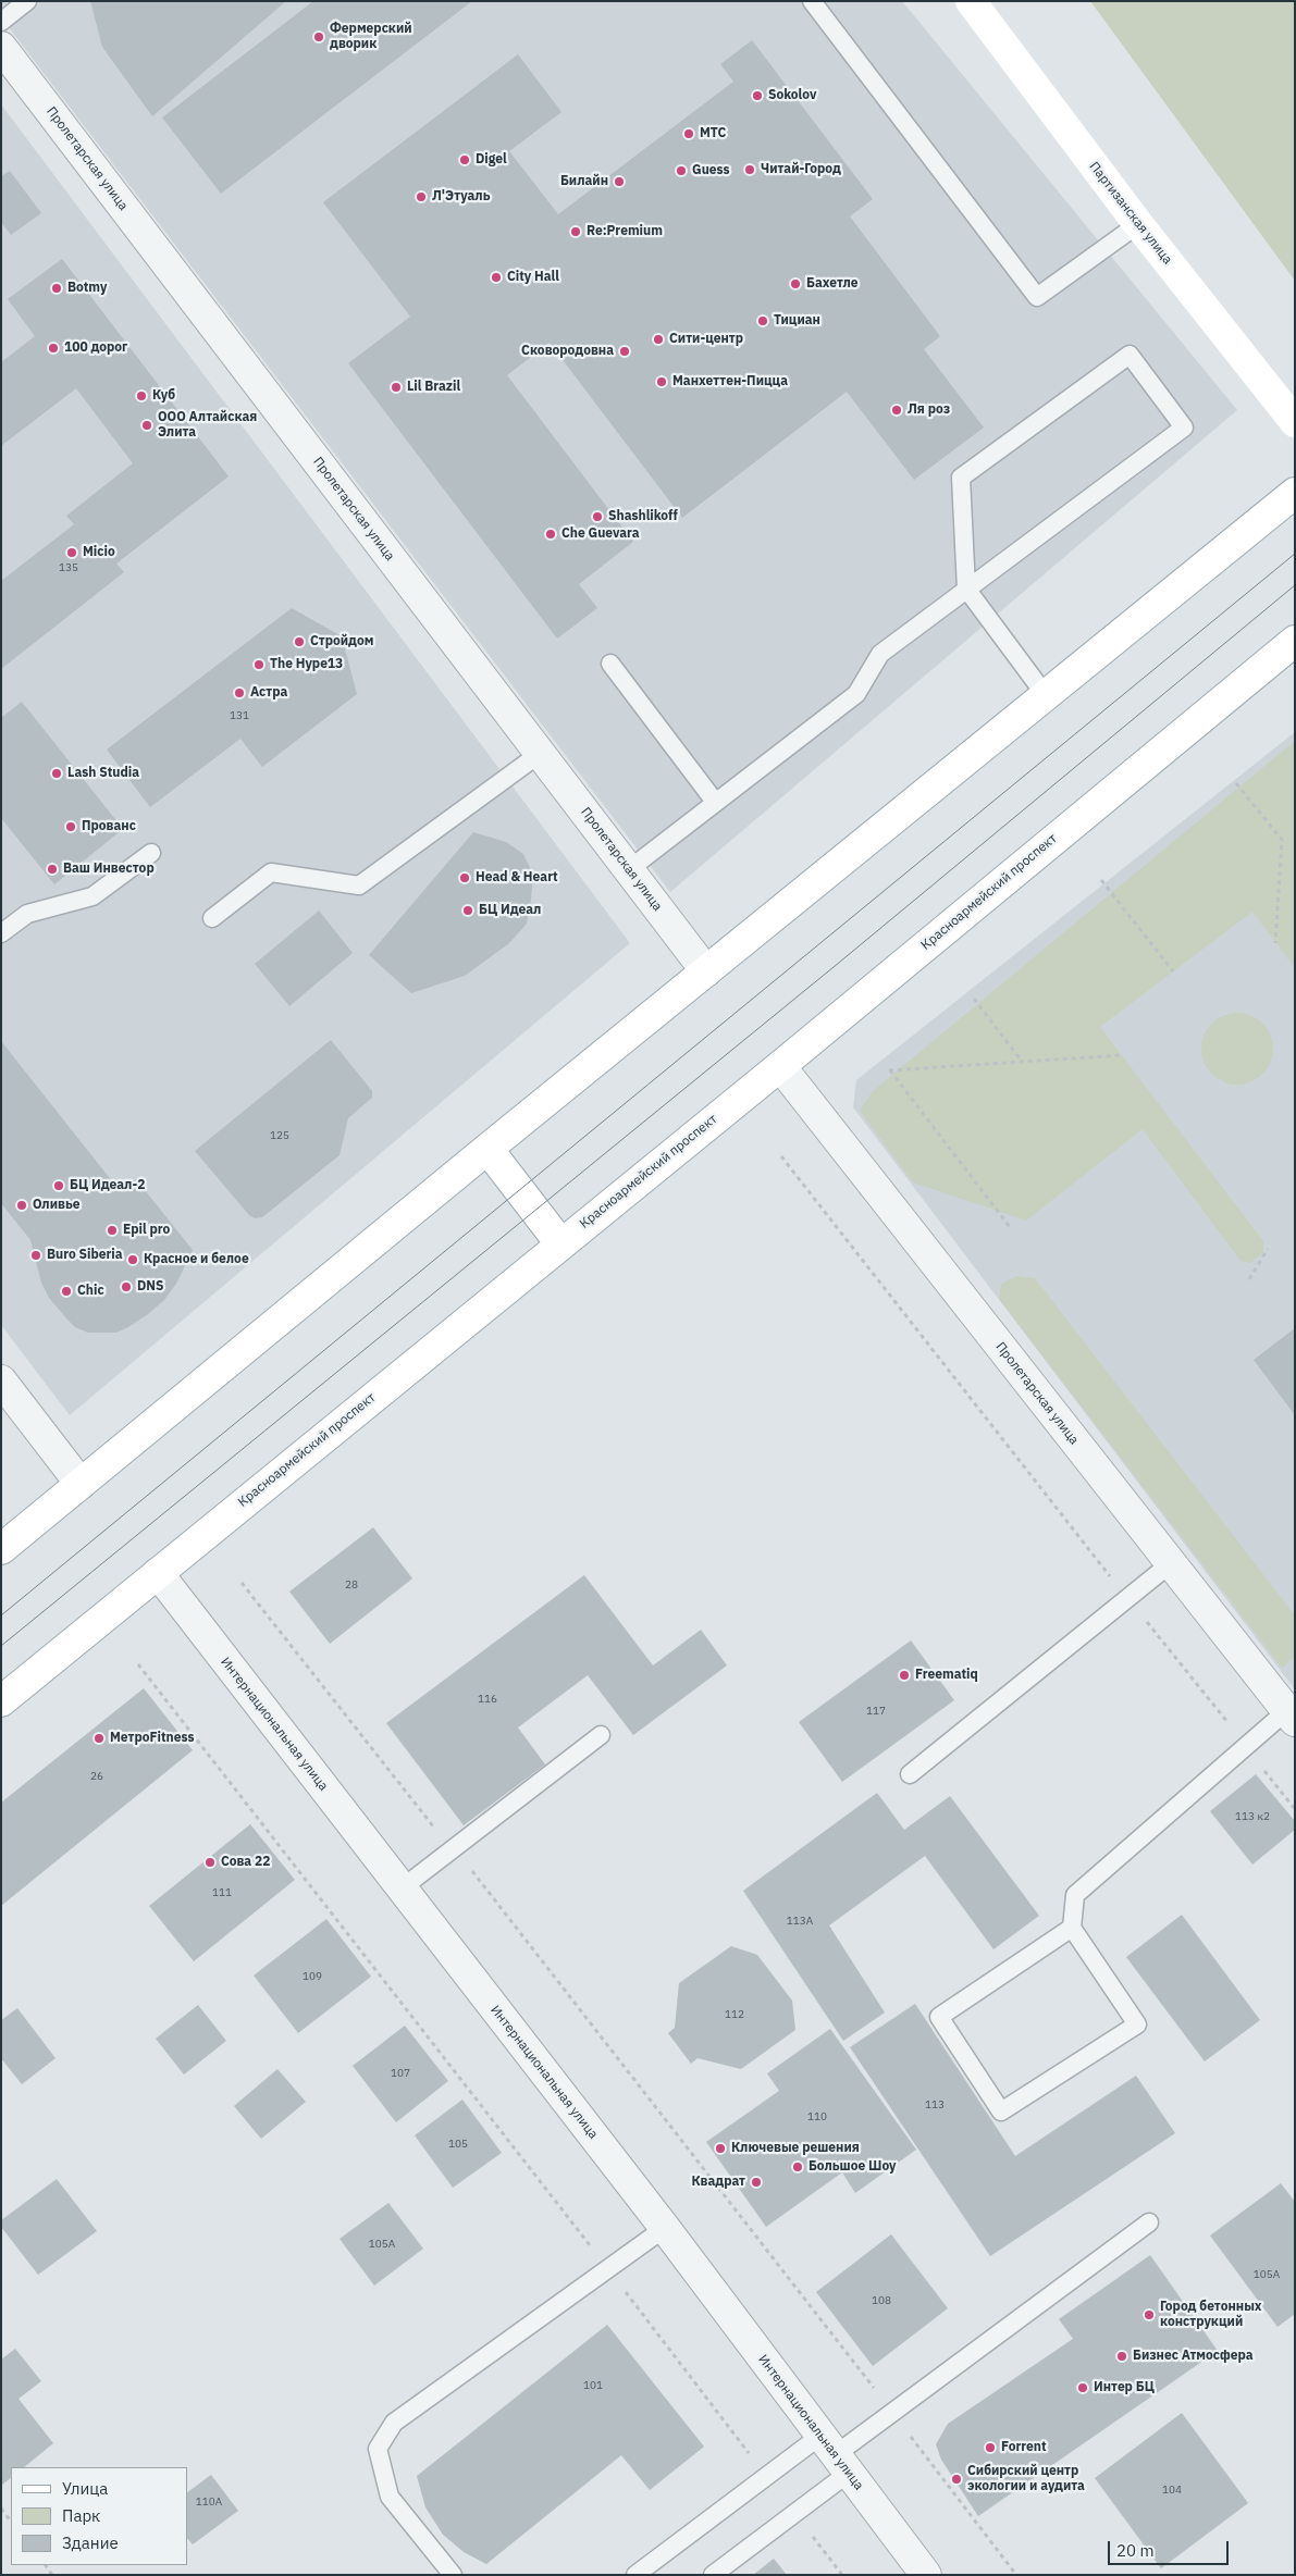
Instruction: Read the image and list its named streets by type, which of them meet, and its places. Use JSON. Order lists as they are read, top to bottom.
{
  "streets": {
    "main road": ["Партизанская улица", "Красноармейский проспект"],
    "street": ["Пролетарская улица", "Интернациональная улица"]
  },
  "crossings": [
    ["Пролетарская улица", "Красноармейский проспект"],
    ["Красноармейский проспект", "Интернациональная улица"]
  ],
  "places": [
    "Фермерский дворик",
    "Sokolov",
    "МТС",
    "Digel",
    "Читай-Город",
    "Guess",
    "Билайн",
    "Л'Этуаль",
    "Re:Premium",
    "City Hall",
    "Бахетле",
    "Botmy",
    "Тициан",
    "Сити-центр",
    "100 дорог",
    "Сковородовна",
    "Манхеттен-Пицца",
    "Lil Brazil",
    "Куб",
    "Ля роз",
    "ООО Алтайская Элита",
    "Shashlikoff",
    "Che Guevara",
    "Micio",
    "Стройдом",
    "The Hype13",
    "Астра",
    "Lash Studia",
    "Прованс",
    "Ваш Инвестор",
    "Head & Heart",
    "БЦ Идеал",
    "БЦ Идеал-2",
    "Оливье",
    "Epil pro",
    "Buro Siberia",
    "Красное и белое",
    "DNS",
    "Chic",
    "Freematiq",
    "МетроFitness",
    "Сова 22",
    "Ключевые решения",
    "Большое Шоу",
    "Квадрат",
    "Город бетонных конструкций",
    "Бизнес Атмосфера",
    "Интер БЦ",
    "Forrent",
    "Сибирский центр экологии и аудита"
  ],
  "house_numbers": [
    "135",
    "131",
    "125",
    "28",
    "116",
    "117",
    "26",
    "113 к2",
    "111",
    "113А",
    "109",
    "112",
    "107",
    "113",
    "110",
    "105",
    "105А",
    "105А",
    "108",
    "101",
    "104",
    "110А"
  ],
  "legend": ["Улица", "Парк", "Здание"],
  "scale_bar": "20 m"
}
